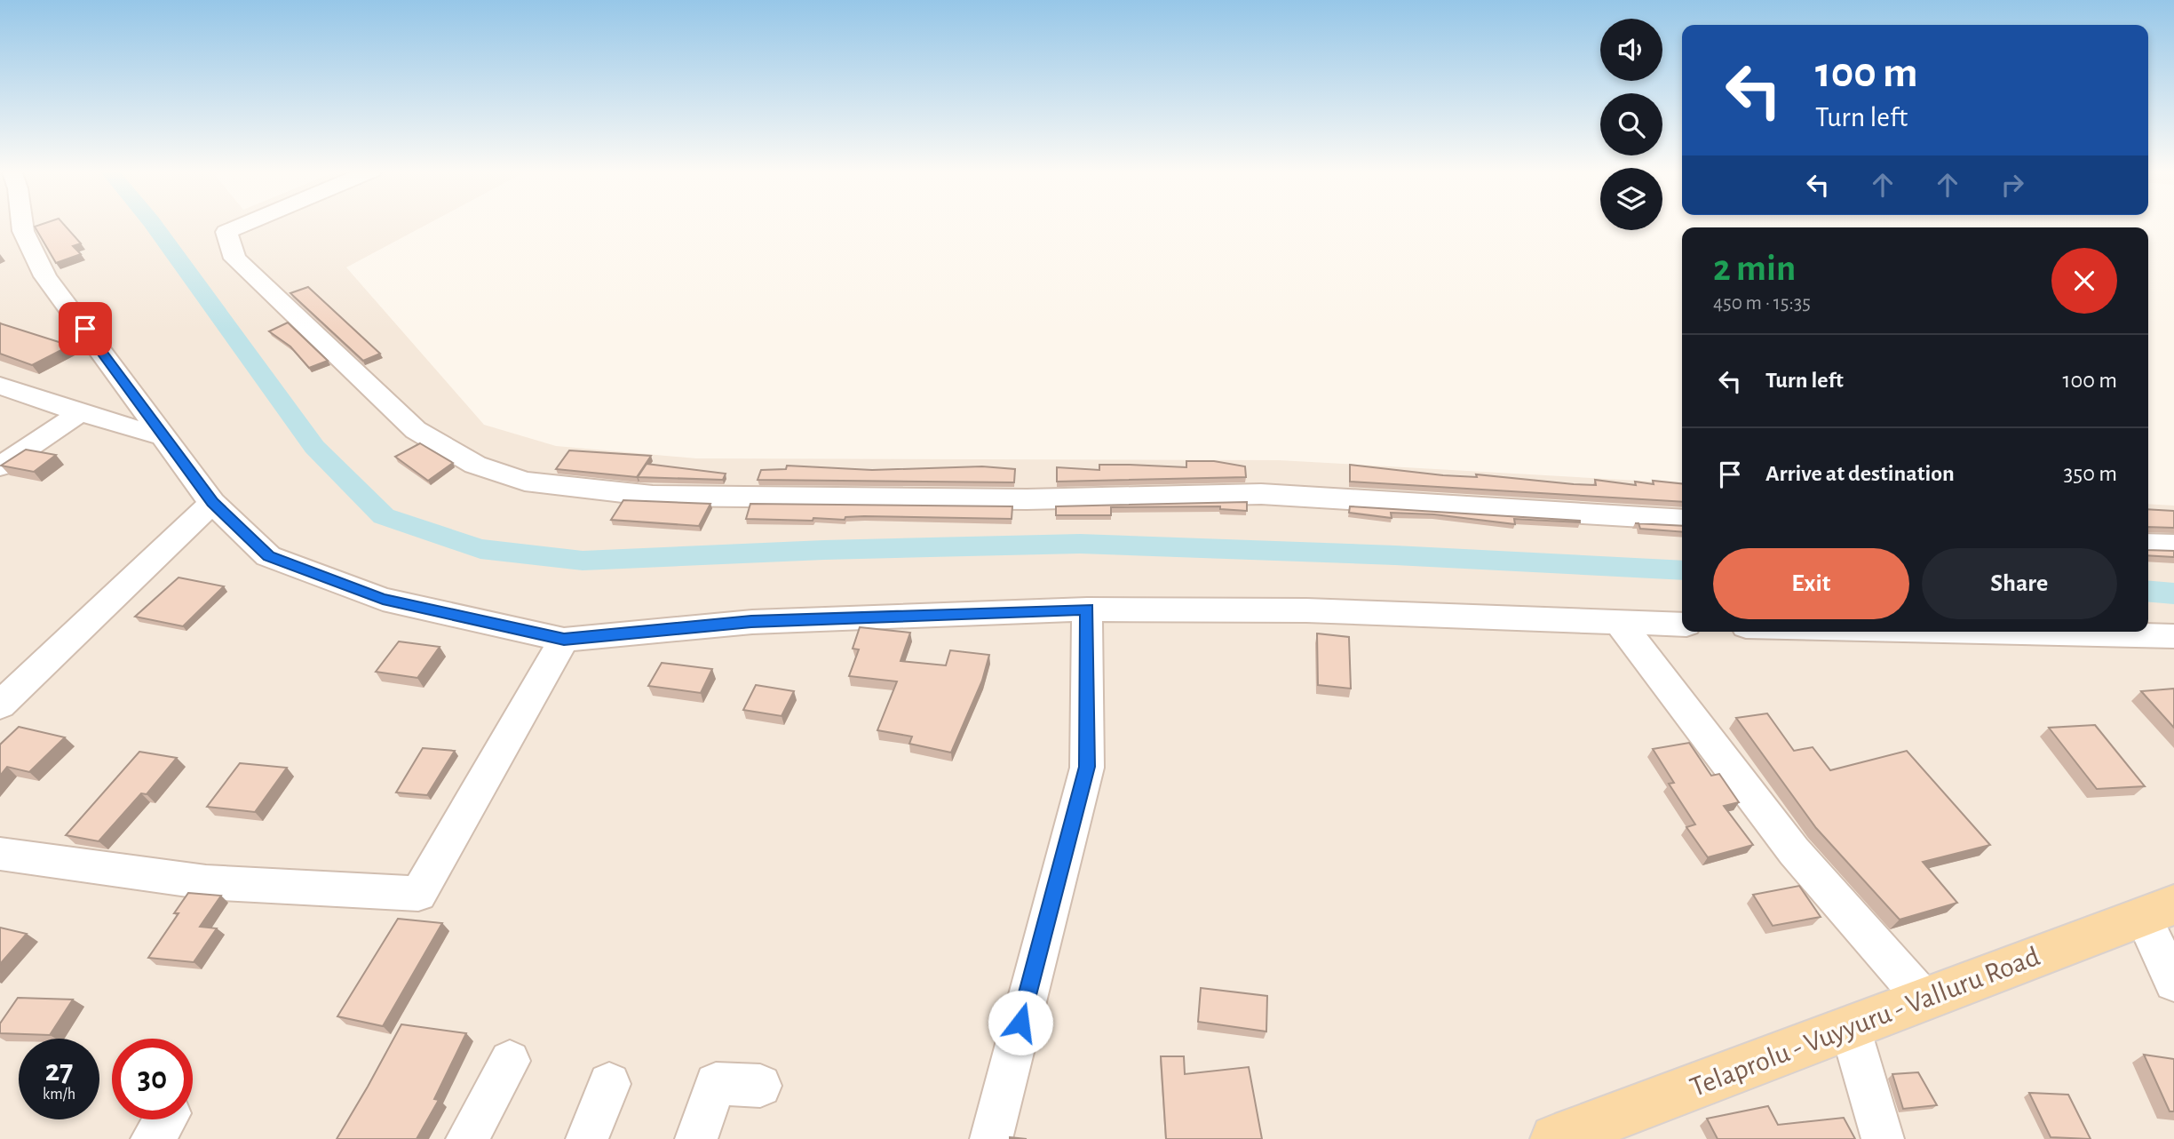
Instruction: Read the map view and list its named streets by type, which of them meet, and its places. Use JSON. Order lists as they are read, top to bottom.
{
  "streets": {
    "main road": ["Telaprolu - Vuyyuru - Valluru Road"]
  },
  "page": {
    "turn": ["100 m", "Turn left"],
    "heading": ["2 min", "450 m · 15:35"],
    "list": [
      {
        "name": "Turn left",
        "value": "100 m"
      },
      {
        "name": "Arrive at destination",
        "value": "350 m"
      }
    ],
    "buttons": ["Exit", "Share"],
    "speed": "27 km/h",
    "limit": "30"
  }
}
